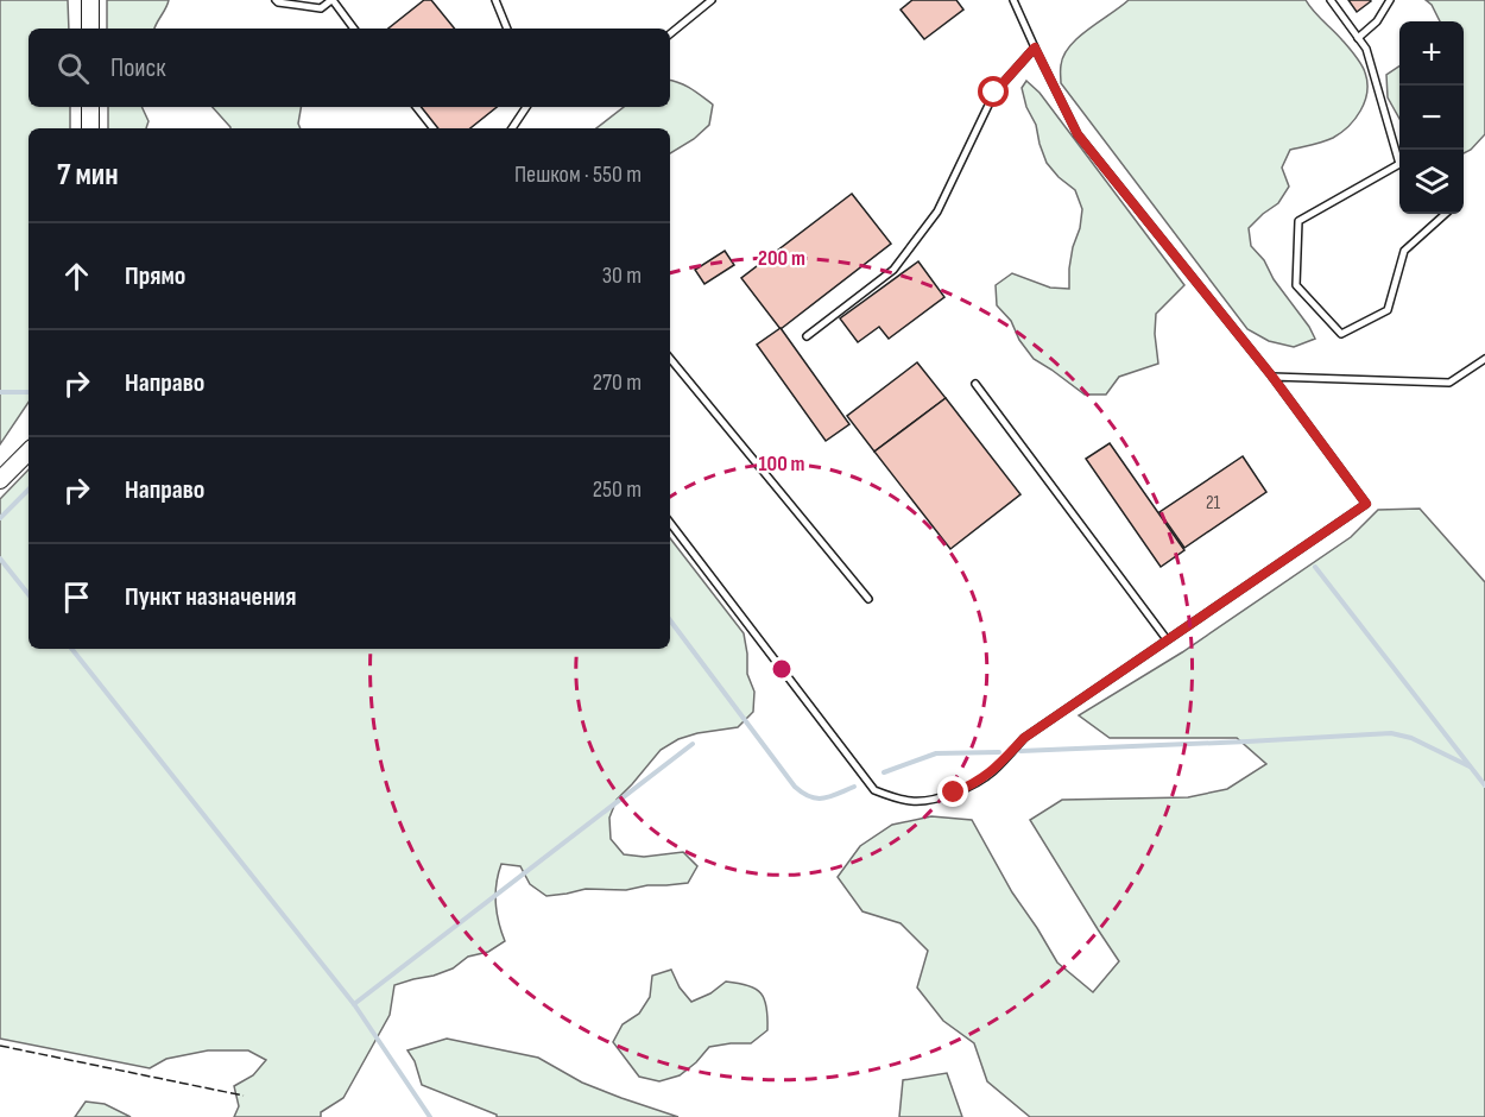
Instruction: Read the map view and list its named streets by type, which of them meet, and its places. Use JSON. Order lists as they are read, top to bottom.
{
  "house_numbers": ["21"],
  "page": {
    "map_buttons": ["+", "−"],
    "search": "Поиск",
    "heading": ["7 мин", "Пешком · 550 m"],
    "list": [
      ["Прямо", "30 m"],
      ["Направо", "270 m"],
      ["Направо", "250 m"],
      "Пункт назначения"
    ]
  },
  "rings": ["200 m", "100 m"]
}
